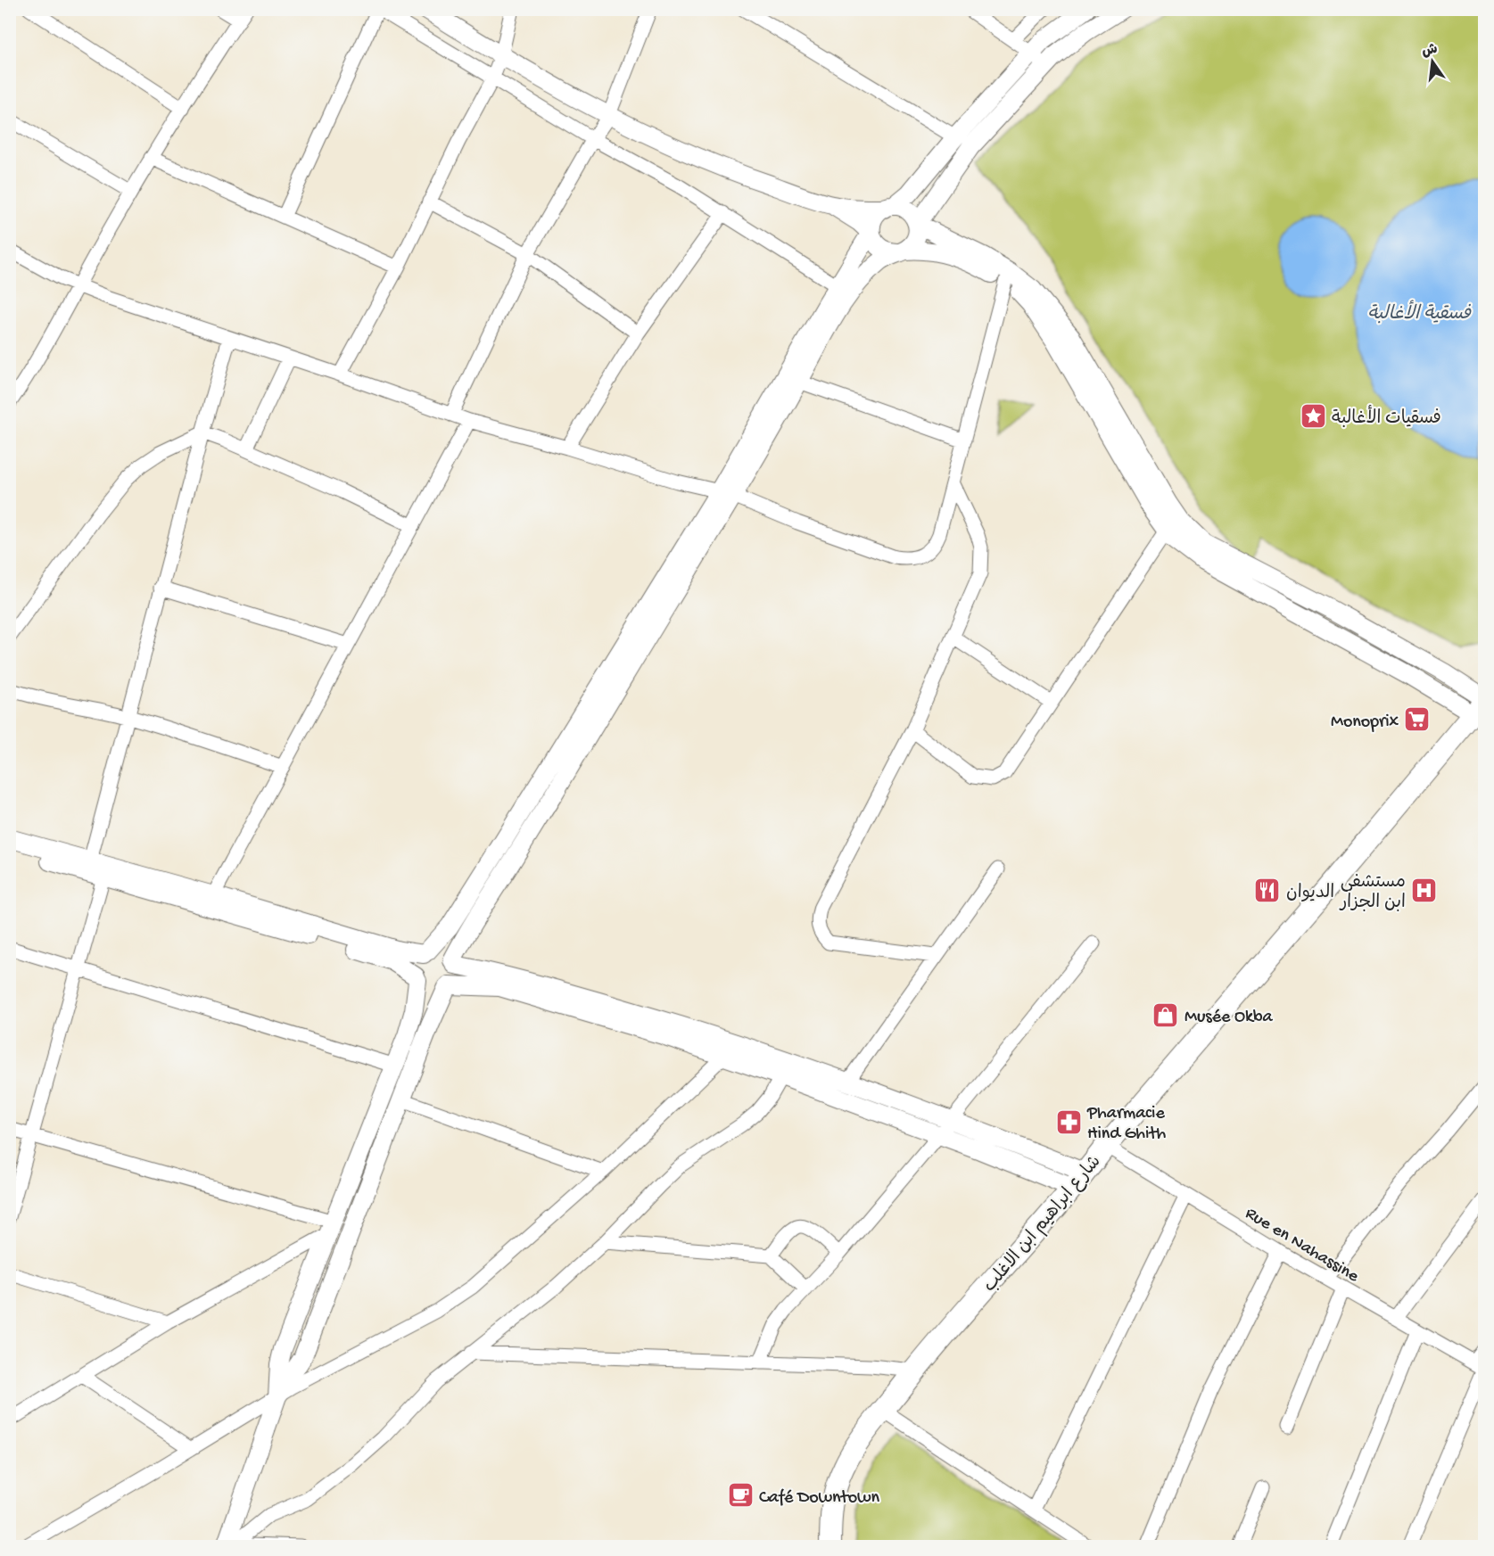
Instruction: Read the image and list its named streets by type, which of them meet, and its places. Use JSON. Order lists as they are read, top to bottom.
{
  "streets": {
    "main road": ["شارع ابراهيم ابن الاغلب"],
    "street": ["Rue en Nahassine"]
  },
  "crossings": [
    ["شارع ابراهيم ابن الاغلب", "Rue en Nahassine"]
  ],
  "water": ["فسقية الأغالبة"],
  "places": {
    "place": ["فسقيات الأغالبة"],
    "supermarket": ["Monoprix"],
    "hospital": ["مستشفى ابن الجزار"],
    "restaurant": ["الديوان"],
    "shop": ["Musée Okba"],
    "pharmacy": ["Pharmacie Hind Ghith"],
    "cafe": ["Café Downtown"]
  },
  "north": "top"
}
